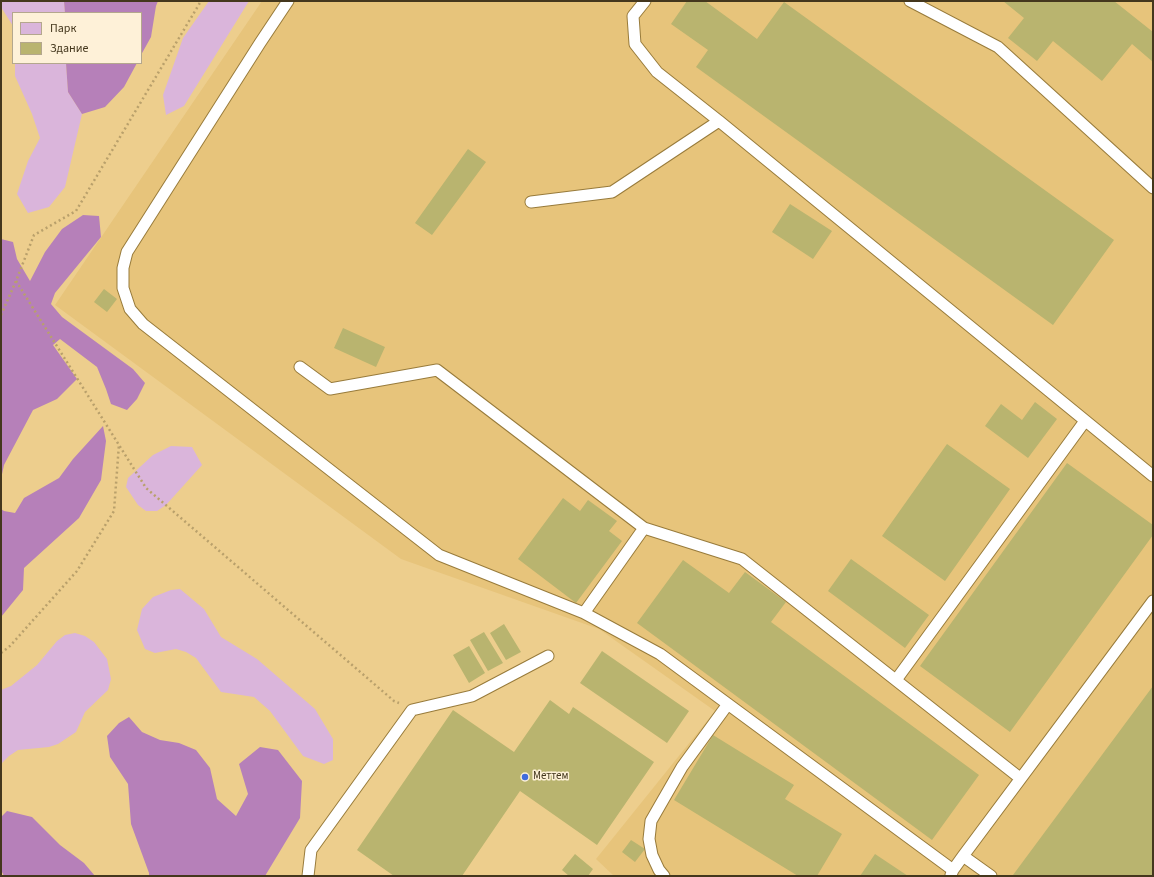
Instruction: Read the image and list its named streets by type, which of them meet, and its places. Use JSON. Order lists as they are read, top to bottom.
{
  "places": ["Меттем"],
  "legend": ["Парк", "Здание"]
}
